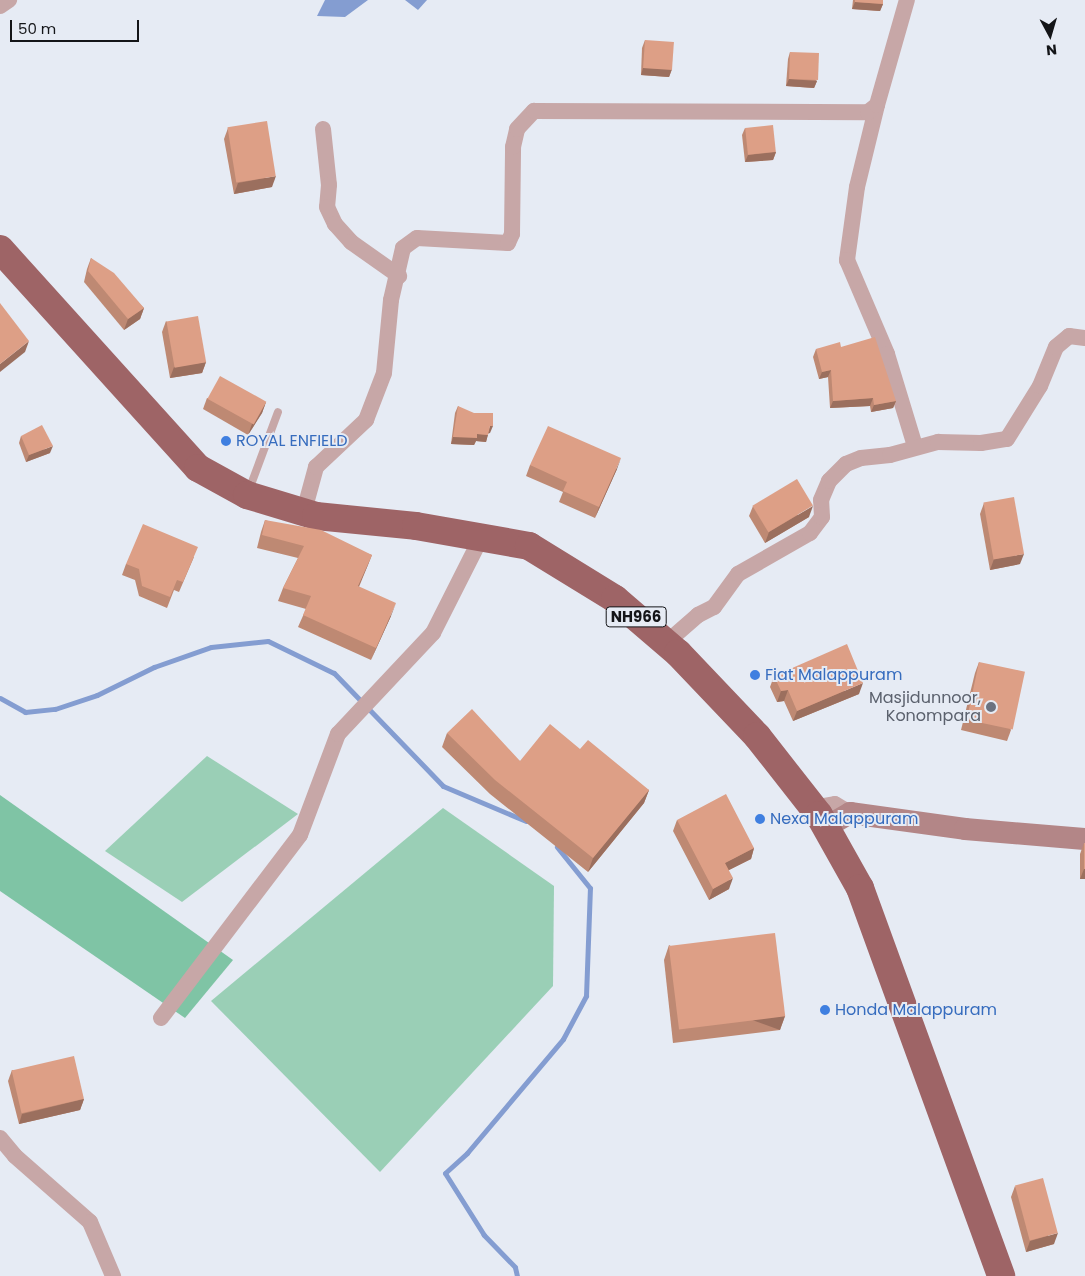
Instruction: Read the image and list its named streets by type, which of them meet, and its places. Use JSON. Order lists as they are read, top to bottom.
{
  "streets": {
    "highway": ["NH966"]
  },
  "places": [
    "ROYAL ENFIELD",
    "Fiat Malappuram",
    "Masjidunnoor, Konompara",
    "Nexa Malappuram",
    "Honda Malappuram"
  ],
  "scale_bar": "50 m",
  "north": "bottom"
}
